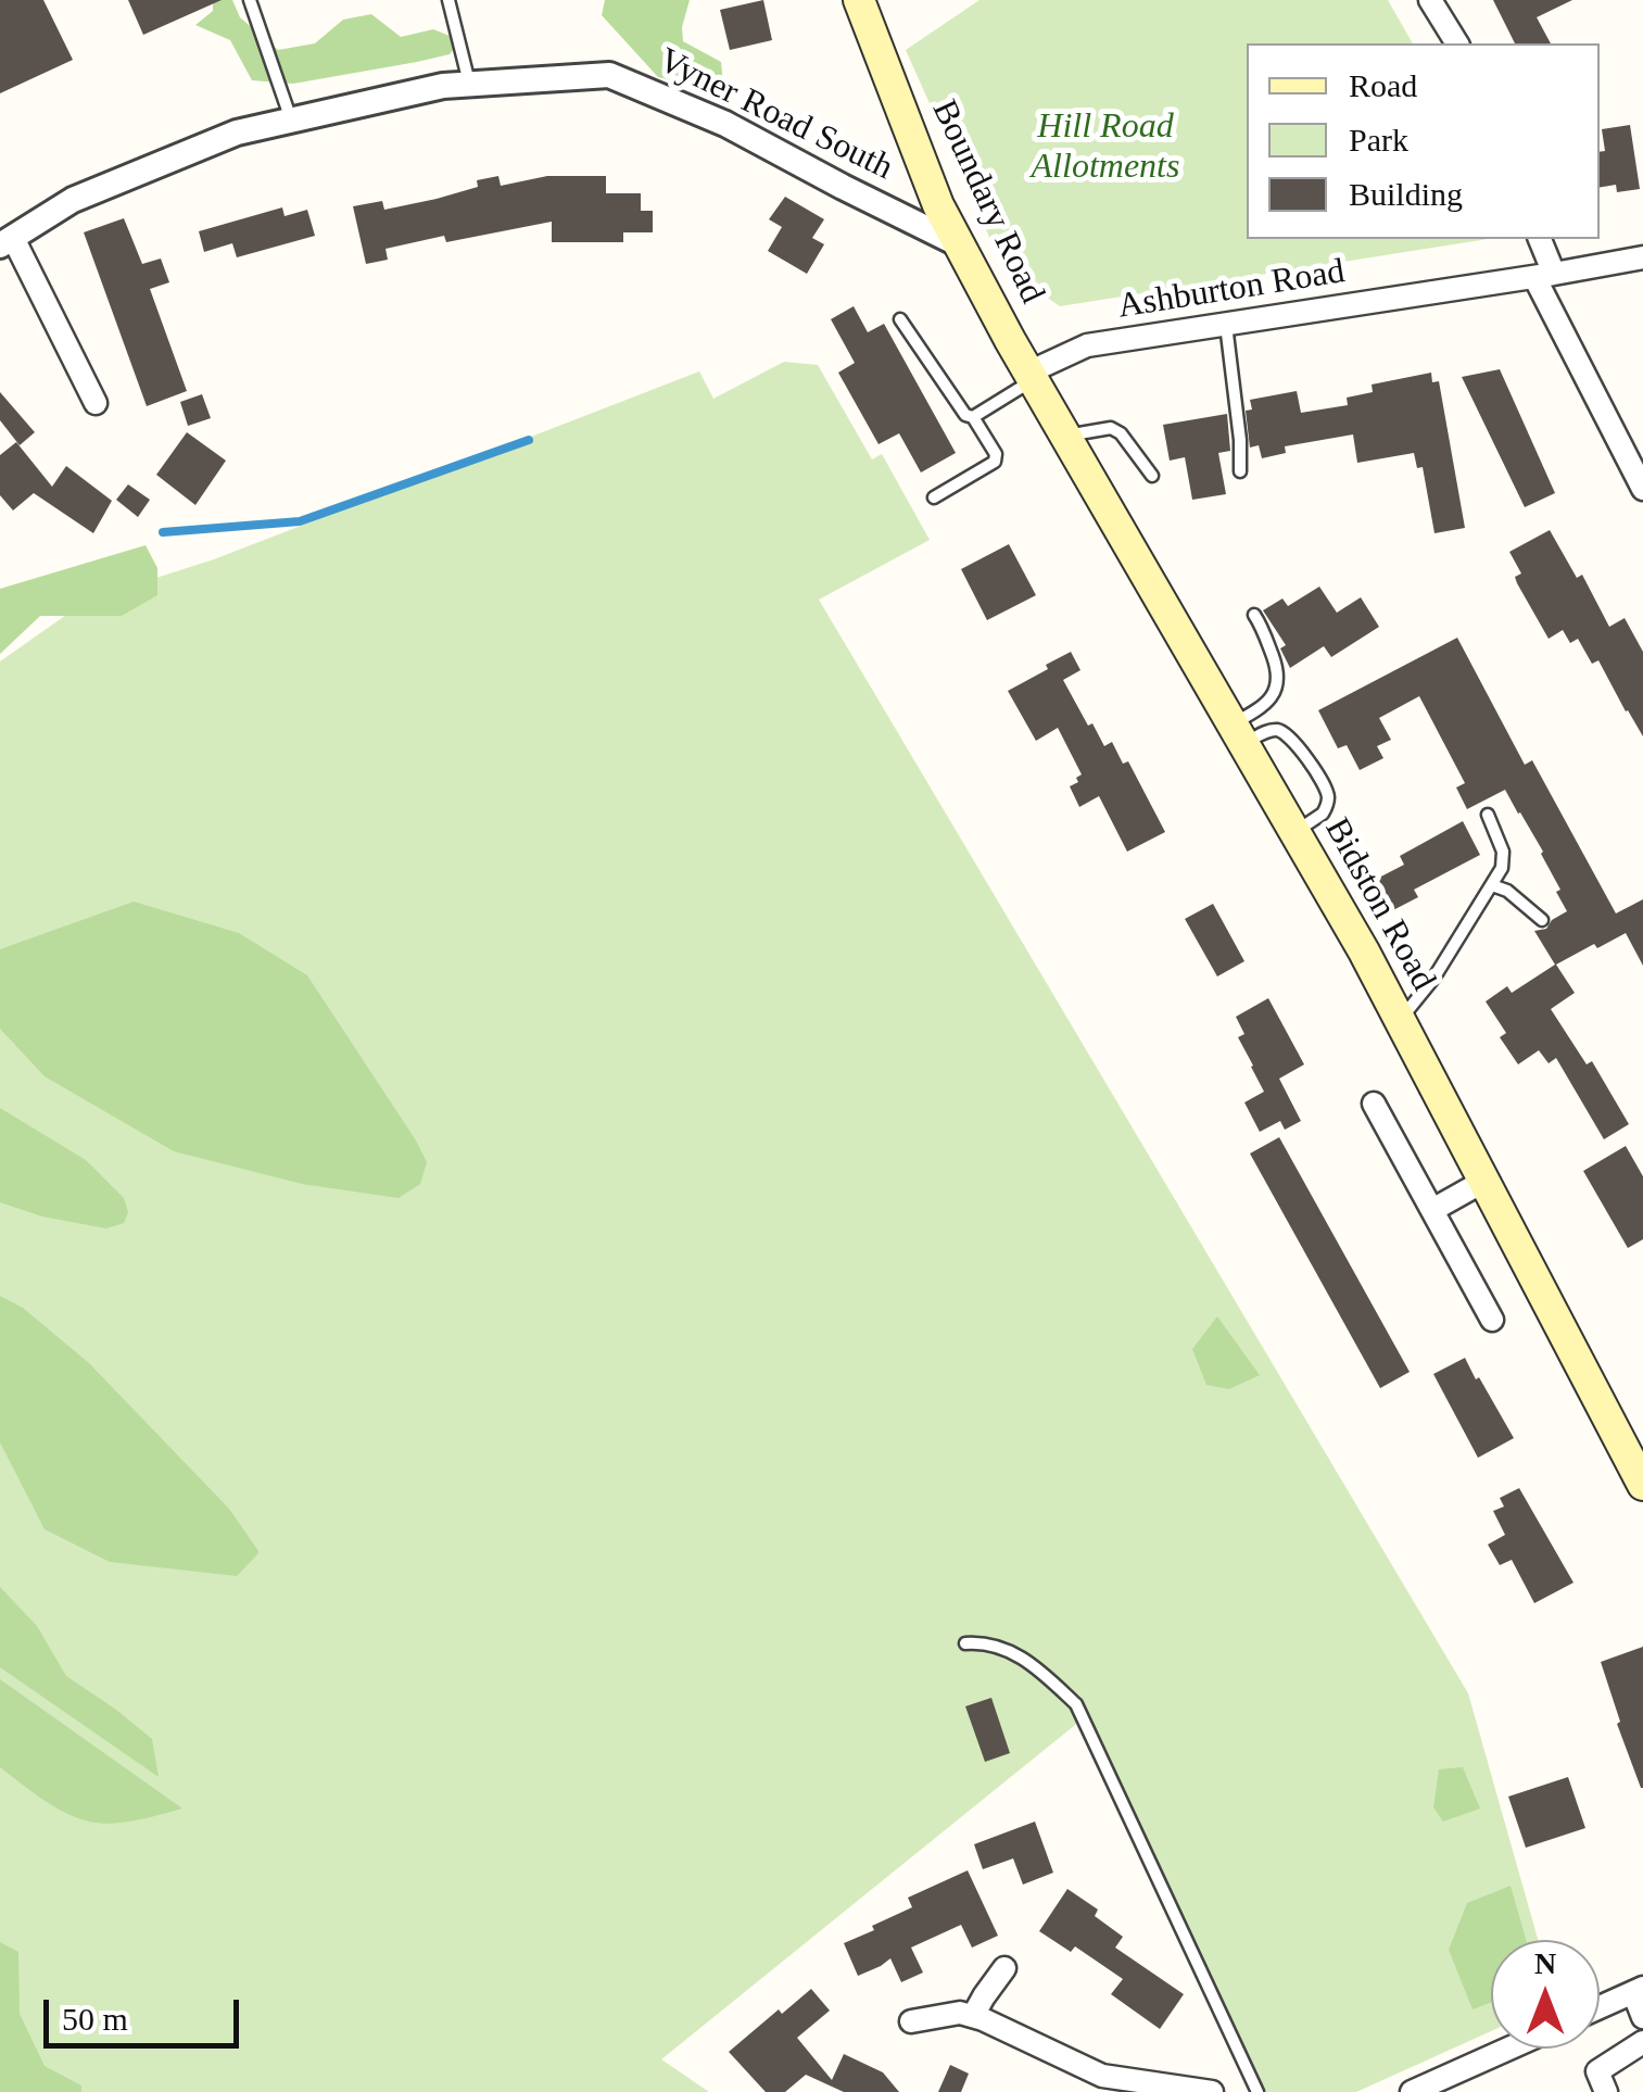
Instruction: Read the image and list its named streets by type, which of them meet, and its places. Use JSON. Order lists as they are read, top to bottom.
{
  "streets": {
    "main road": ["Boundary Road", "Bidston Road"],
    "street": ["Vyner Road South", "Ashburton Road"]
  },
  "crossings": [
    ["Vyner Road South", "Boundary Road"],
    ["Boundary Road", "Ashburton Road"],
    ["Boundary Road", "Bidston Road"],
    ["Ashburton Road", "Bidston Road"]
  ],
  "parks": ["Hill Road Allotments"],
  "legend": ["Road", "Park", "Building"],
  "scale_bar": "50 m",
  "north": "top"
}
